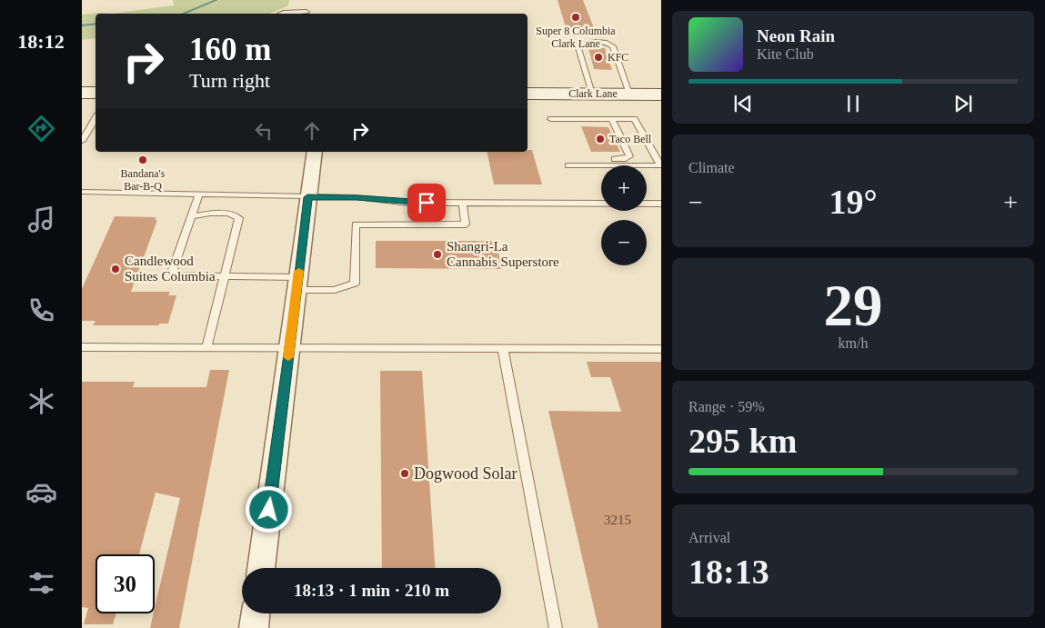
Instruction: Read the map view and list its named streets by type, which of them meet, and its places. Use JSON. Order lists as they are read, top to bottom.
{
  "streets": {
    "main road": ["Clark Lane"]
  },
  "places": [
    "Super 8 Columbia Clark Lane",
    "KFC",
    "Taco Bell",
    "Bandana's Bar-B-Q",
    "Shangri-La Cannabis Superstore",
    "Candlewood Suites Columbia",
    "Dogwood Solar"
  ],
  "house_numbers": ["3215"],
  "page": {
    "tabs": "18:12",
    "turn": ["160 m", "Turn right"],
    "song": ["Neon Rain", "Kite Club"],
    "tile": [
      "Climate",
      ["29", "km/h"],
      ["Range · 59%", "295 km"],
      ["Arrival", "18:13"]
    ],
    "map_buttons": ["+", "−"],
    "heat": ["−", "19°", "+"],
    "limit": "30",
    "trip": "18:13 · 1 min · 210 m"
  }
}
